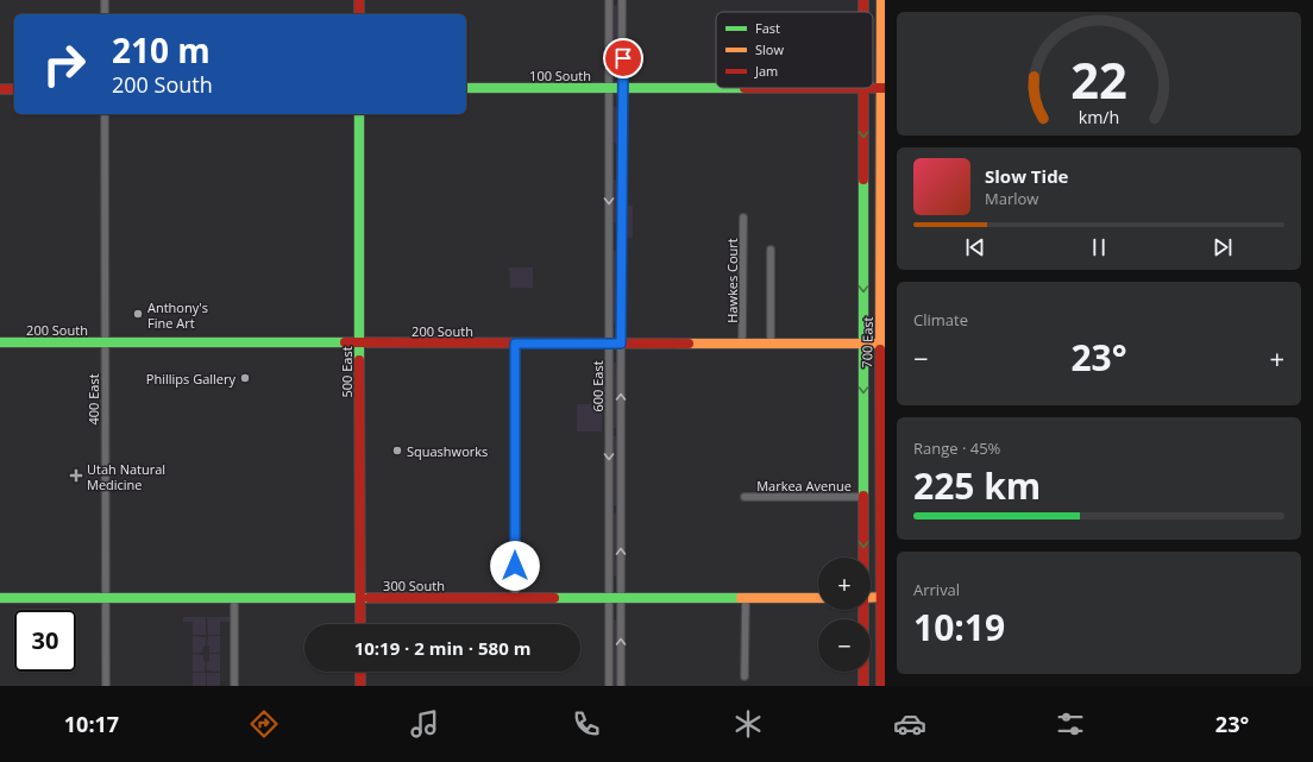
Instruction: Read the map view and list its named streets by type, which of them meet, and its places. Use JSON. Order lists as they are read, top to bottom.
{
  "streets": {
    "street": [
      "100 South",
      "Hawkes Court",
      "200 South",
      "700 East",
      "500 East",
      "600 East",
      "400 East",
      "Markea Avenue",
      "300 South"
    ]
  },
  "crossings": [
    ["100 South", "700 East"],
    ["100 South", "600 East"],
    ["Hawkes Court", "200 South"],
    ["200 South", "700 East"],
    ["200 South", "500 East"],
    ["200 South", "600 East"],
    ["200 South", "400 East"],
    ["700 East", "Markea Avenue"],
    ["500 East", "300 South"],
    ["600 East", "300 South"],
    ["400 East", "300 South"]
  ],
  "places": {
    "other": ["Anthony's Fine Art", "Phillips Gallery", "Squashworks"],
    "health": ["Utah Natural Medicine"]
  },
  "legend": ["Fast", "Slow", "Jam"],
  "page": {
    "turn": ["210 m", "200 South"],
    "song": ["Slow Tide", "Marlow"],
    "tile": [
      "Climate",
      ["Range · 45%", "225 km"],
      ["Arrival", "10:19"]
    ],
    "heat": ["−", "23°", "+"],
    "map_buttons": ["+", "−"],
    "limit": "30",
    "trip": "10:19 · 2 min · 580 m",
    "tabs": ["10:17", "23°"],
    "gauge": ["22", "km/h"]
  }
}
